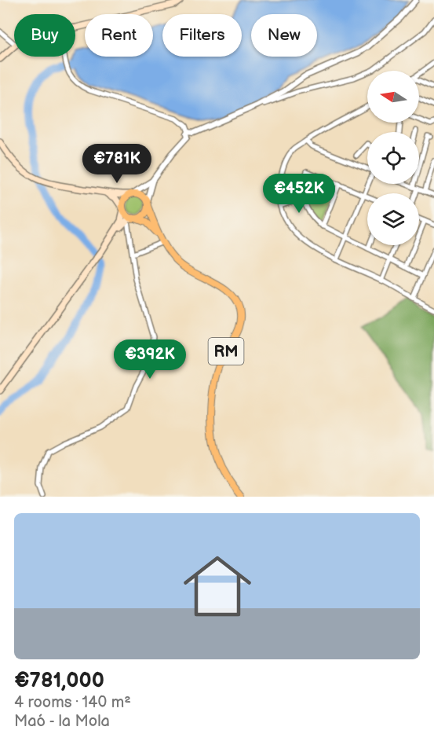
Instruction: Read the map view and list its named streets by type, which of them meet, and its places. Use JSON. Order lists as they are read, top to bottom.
{
  "streets": {
    "main road": ["RM"]
  },
  "north": "left",
  "page": {
    "chip": [
      "Buy",
      "Rent",
      "Filters",
      "New"
    ],
    "price": ["€781K", "€452K", "€392K"],
    "list": [
      {
        "name": "€781,000",
        "note": "4 rooms · 140 m² · Maó - la Mola"
      }
    ]
  }
}
